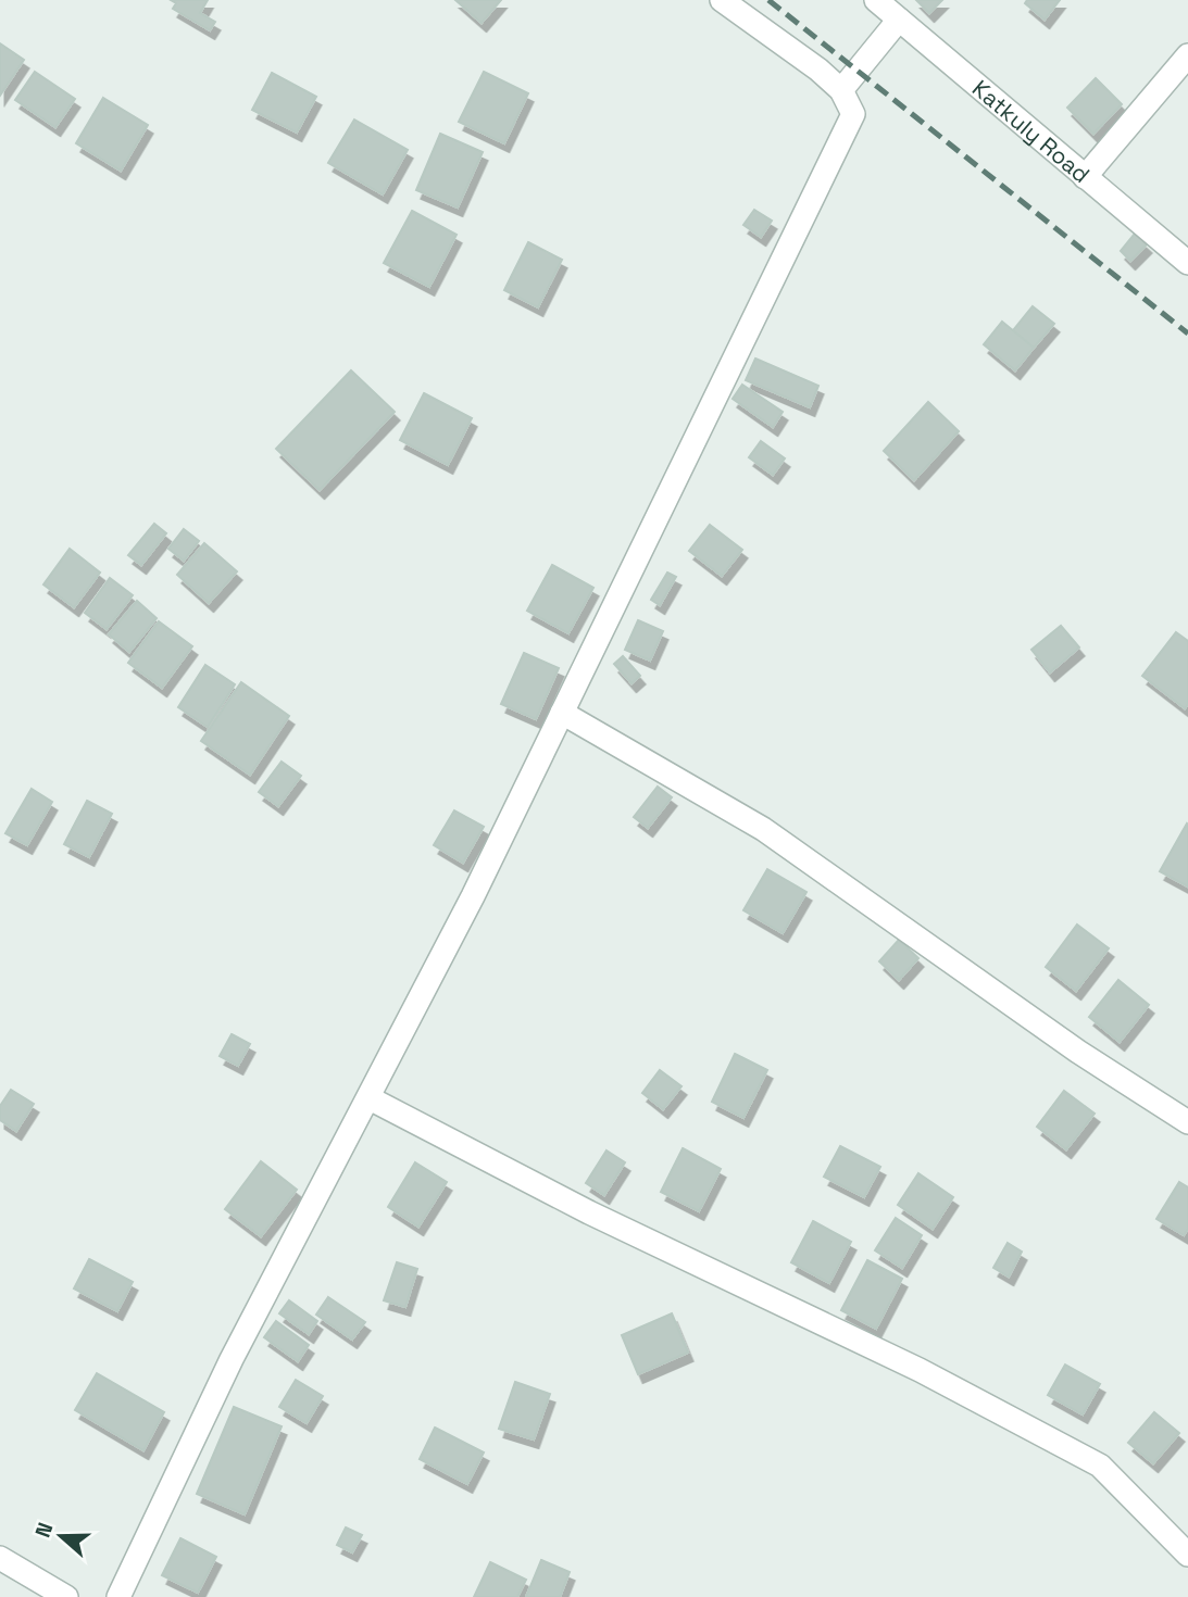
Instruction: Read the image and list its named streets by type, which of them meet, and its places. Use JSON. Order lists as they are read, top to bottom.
{
  "streets": {
    "street": ["Katkuly Road"]
  },
  "north": "left"
}
